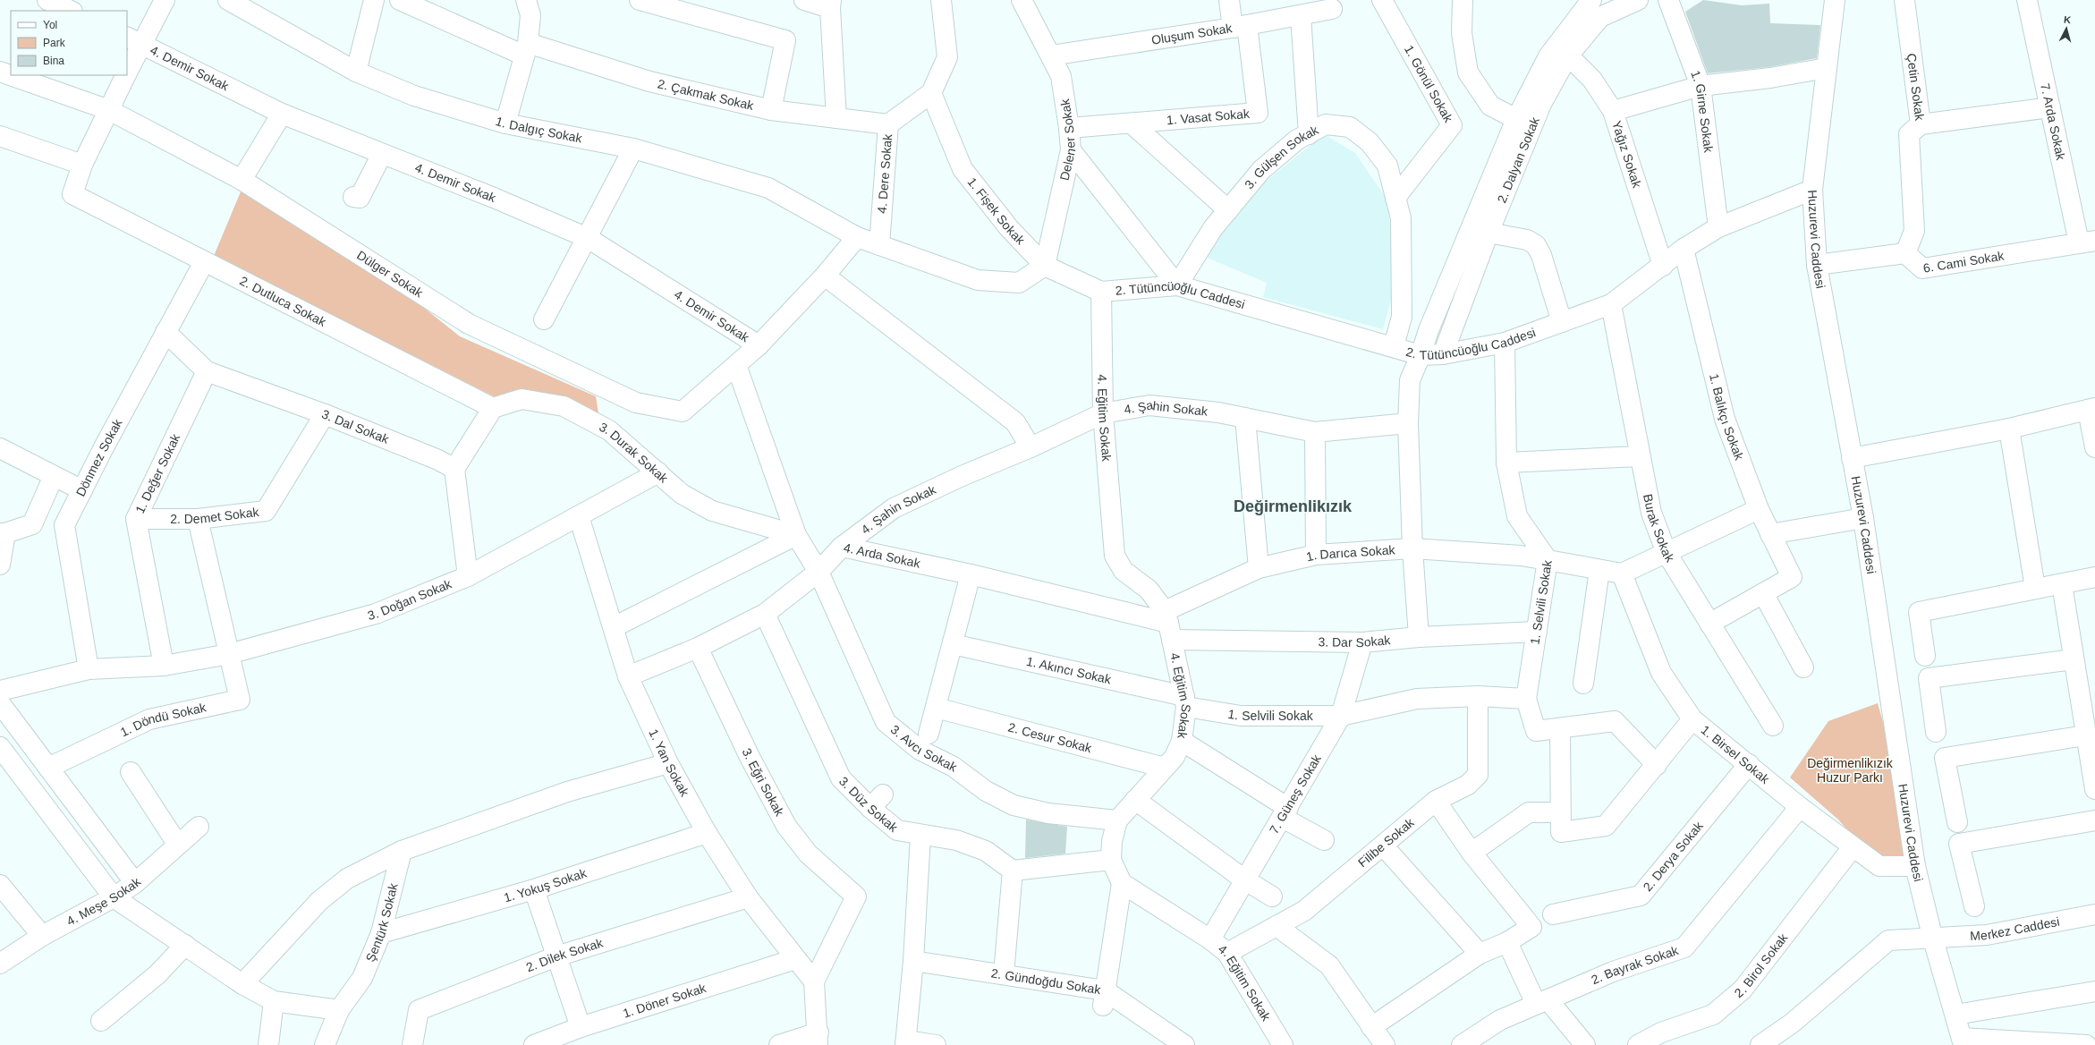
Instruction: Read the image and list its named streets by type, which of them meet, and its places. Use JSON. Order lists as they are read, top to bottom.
{
  "streets": {
    "street": [
      "Oluşum Sokak",
      "4. Demir Sokak",
      "1. Gönül Sokak",
      "Çetin Sokak",
      "2. Çakmak Sokak",
      "1. Girne Sokak",
      "1. Vasat Sokak",
      "7. Arda Sokak",
      "1. Dalgıç Sokak",
      "Delener Sokak",
      "Yağız Sokak",
      "3. Gülşen Sokak",
      "2. Dalyan Sokak",
      "4. Dere Sokak",
      "1. Fişek Sokak",
      "Huzurevi Caddesi",
      "6. Cami Sokak",
      "Dülger Sokak",
      "2. Tütüncüoğlu Caddesi",
      "2. Dutluca Sokak",
      "4. Şahin Sokak",
      "1. Balıkçı Sokak",
      "4. Eğitim Sokak",
      "3. Dal Sokak",
      "3. Durak Sokak",
      "Dönmez Sokak",
      "1. Değer Sokak",
      "2. Demet Sokak",
      "Burak Sokak",
      "1. Darıca Sokak",
      "4. Arda Sokak",
      "3. Doğan Sokak",
      "1. Selvili Sokak",
      "3. Dar Sokak",
      "1. Akıncı Sokak",
      "1. Döndü Sokak",
      "2. Cesur Sokak",
      "3. Avcı Sokak",
      "1. Birsel Sokak",
      "1. Yan Sokak",
      "3. Eğri Sokak",
      "7. Güneş Sokak",
      "3. Düz Sokak",
      "Filibe Sokak",
      "2. Derya Sokak",
      "1. Yokuş Sokak",
      "4. Meşe Sokak",
      "Şentürk Sokak",
      "Merkez Caddesi",
      "2. Dilek Sokak",
      "2. Birol Sokak",
      "2. Bayrak Sokak",
      "2. Gündoğdu Sokak",
      "1. Döner Sokak"
    ]
  },
  "crossings": [
    ["Oluşum Sokak", "1. Vasat Sokak"],
    ["Oluşum Sokak", "Delener Sokak"],
    ["1. Gönül Sokak", "3. Gülşen Sokak"],
    ["Çetin Sokak", "6. Cami Sokak"],
    ["2. Çakmak Sokak", "4. Dere Sokak"],
    ["1. Girne Sokak", "2. Tütüncüoğlu Caddesi"],
    ["1. Vasat Sokak", "Delener Sokak"],
    ["7. Arda Sokak", "6. Cami Sokak"],
    ["1. Dalgıç Sokak", "Delener Sokak"],
    ["1. Dalgıç Sokak", "4. Dere Sokak"],
    ["1. Dalgıç Sokak", "1. Fişek Sokak"],
    ["Delener Sokak", "1. Fişek Sokak"],
    ["Yağız Sokak", "2. Dalyan Sokak"],
    ["Yağız Sokak", "2. Tütüncüoğlu Caddesi"],
    ["3. Gülşen Sokak", "2. Tütüncüoğlu Caddesi"],
    ["2. Dalyan Sokak", "2. Tütüncüoğlu Caddesi"],
    ["4. Dere Sokak", "1. Fişek Sokak"],
    ["1. Fişek Sokak", "2. Tütüncüoğlu Caddesi"],
    ["1. Fişek Sokak", "4. Eğitim Sokak"],
    ["Huzurevi Caddesi", "6. Cami Sokak"],
    ["Huzurevi Caddesi", "2. Tütüncüoğlu Caddesi"],
    ["Huzurevi Caddesi", "1. Birsel Sokak"],
    ["Huzurevi Caddesi", "Merkez Caddesi"],
    ["2. Tütüncüoğlu Caddesi", "1. Balıkçı Sokak"],
    ["2. Tütüncüoğlu Caddesi", "4. Eğitim Sokak"],
    ["2. Tütüncüoğlu Caddesi", "Burak Sokak"],
    ["2. Dutluca Sokak", "3. Durak Sokak"],
    ["2. Dutluca Sokak", "Dönmez Sokak"],
    ["4. Şahin Sokak", "4. Eğitim Sokak"],
    ["4. Şahin Sokak", "4. Arda Sokak"],
    ["4. Eğitim Sokak", "1. Darıca Sokak"],
    ["4. Eğitim Sokak", "4. Arda Sokak"],
    ["4. Eğitim Sokak", "1. Selvili Sokak"],
    ["4. Eğitim Sokak", "3. Dar Sokak"],
    ["4. Eğitim Sokak", "1. Akıncı Sokak"],
    ["4. Eğitim Sokak", "2. Cesur Sokak"],
    ["4. Eğitim Sokak", "3. Avcı Sokak"],
    ["4. Eğitim Sokak", "7. Güneş Sokak"],
    ["4. Eğitim Sokak", "Filibe Sokak"],
    ["3. Dal Sokak", "Dönmez Sokak"],
    ["3. Dal Sokak", "1. Değer Sokak"],
    ["3. Dal Sokak", "2. Demet Sokak"],
    ["3. Durak Sokak", "3. Doğan Sokak"],
    ["Dönmez Sokak", "3. Doğan Sokak"],
    ["1. Değer Sokak", "2. Demet Sokak"],
    ["1. Değer Sokak", "3. Doğan Sokak"],
    ["1. Darıca Sokak", "4. Arda Sokak"],
    ["1. Darıca Sokak", "1. Selvili Sokak"],
    ["1. Darıca Sokak", "3. Dar Sokak"],
    ["4. Arda Sokak", "3. Dar Sokak"],
    ["4. Arda Sokak", "3. Avcı Sokak"],
    ["4. Arda Sokak", "1. Yan Sokak"],
    ["4. Arda Sokak", "3. Eğri Sokak"],
    ["4. Arda Sokak", "3. Düz Sokak"],
    ["3. Doğan Sokak", "1. Döndü Sokak"],
    ["3. Doğan Sokak", "1. Yan Sokak"],
    ["1. Selvili Sokak", "3. Dar Sokak"],
    ["1. Selvili Sokak", "1. Akıncı Sokak"],
    ["1. Selvili Sokak", "1. Birsel Sokak"],
    ["1. Selvili Sokak", "7. Güneş Sokak"],
    ["1. Selvili Sokak", "Filibe Sokak"],
    ["3. Dar Sokak", "7. Güneş Sokak"],
    ["1. Birsel Sokak", "2. Derya Sokak"],
    ["1. Birsel Sokak", "2. Birol Sokak"],
    ["1. Birsel Sokak", "2. Bayrak Sokak"],
    ["1. Yan Sokak", "3. Eğri Sokak"],
    ["1. Yan Sokak", "1. Yokuş Sokak"],
    ["1. Yan Sokak", "2. Dilek Sokak"],
    ["1. Yan Sokak", "1. Döner Sokak"],
    ["1. Yokuş Sokak", "Şentürk Sokak"]
  ],
  "districts": ["Değirmenlikızık"],
  "parks": ["Değirmenlikızık Huzur Parkı"],
  "legend": ["Yol", "Park", "Bina"],
  "north": "top"
}
